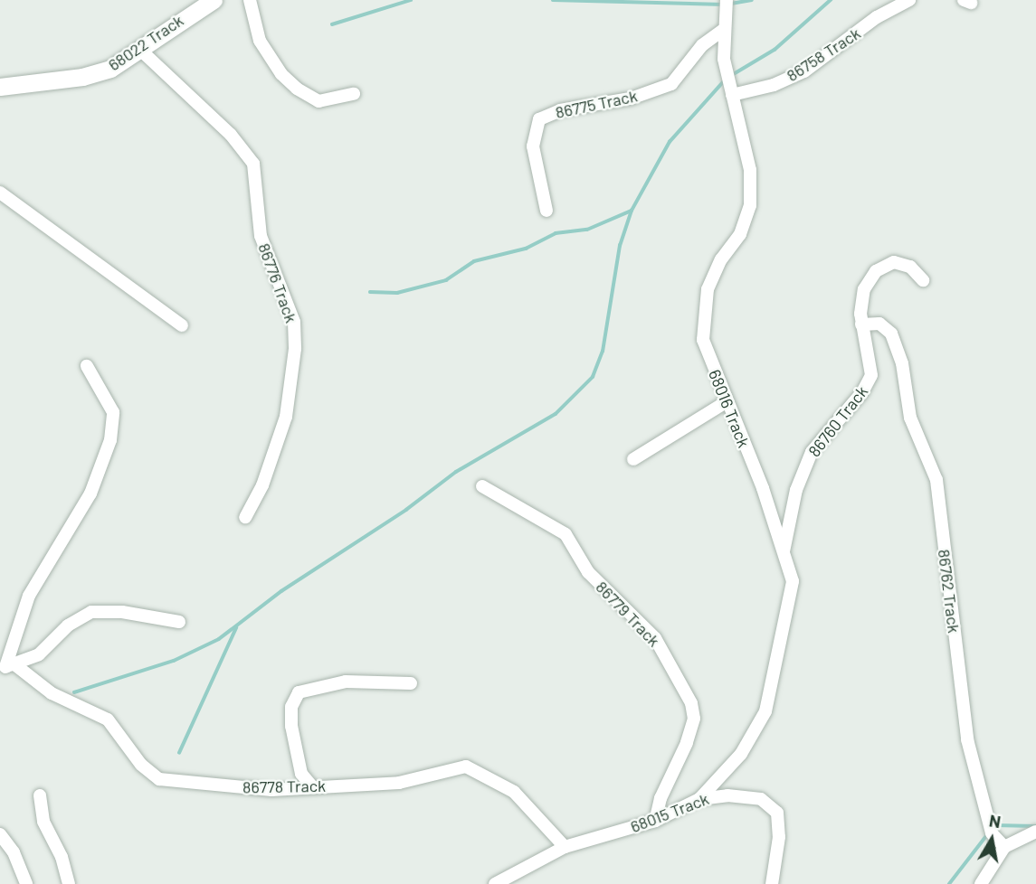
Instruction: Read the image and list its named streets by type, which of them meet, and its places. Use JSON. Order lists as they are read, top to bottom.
{
  "streets": {
    "street": [
      "68022 Track",
      "86758 Track",
      "86775 Track",
      "86776 Track",
      "68016 Track",
      "86760 Track",
      "86762 Track",
      "86779 Track",
      "86778 Track",
      "68015 Track"
    ]
  },
  "crossings": [
    ["68022 Track", "86776 Track"],
    ["86758 Track", "68016 Track"],
    ["86775 Track", "68016 Track"],
    ["68016 Track", "86760 Track"],
    ["68016 Track", "68015 Track"],
    ["86760 Track", "86762 Track"],
    ["86779 Track", "68015 Track"],
    ["86778 Track", "68015 Track"]
  ],
  "north": "top"
}
